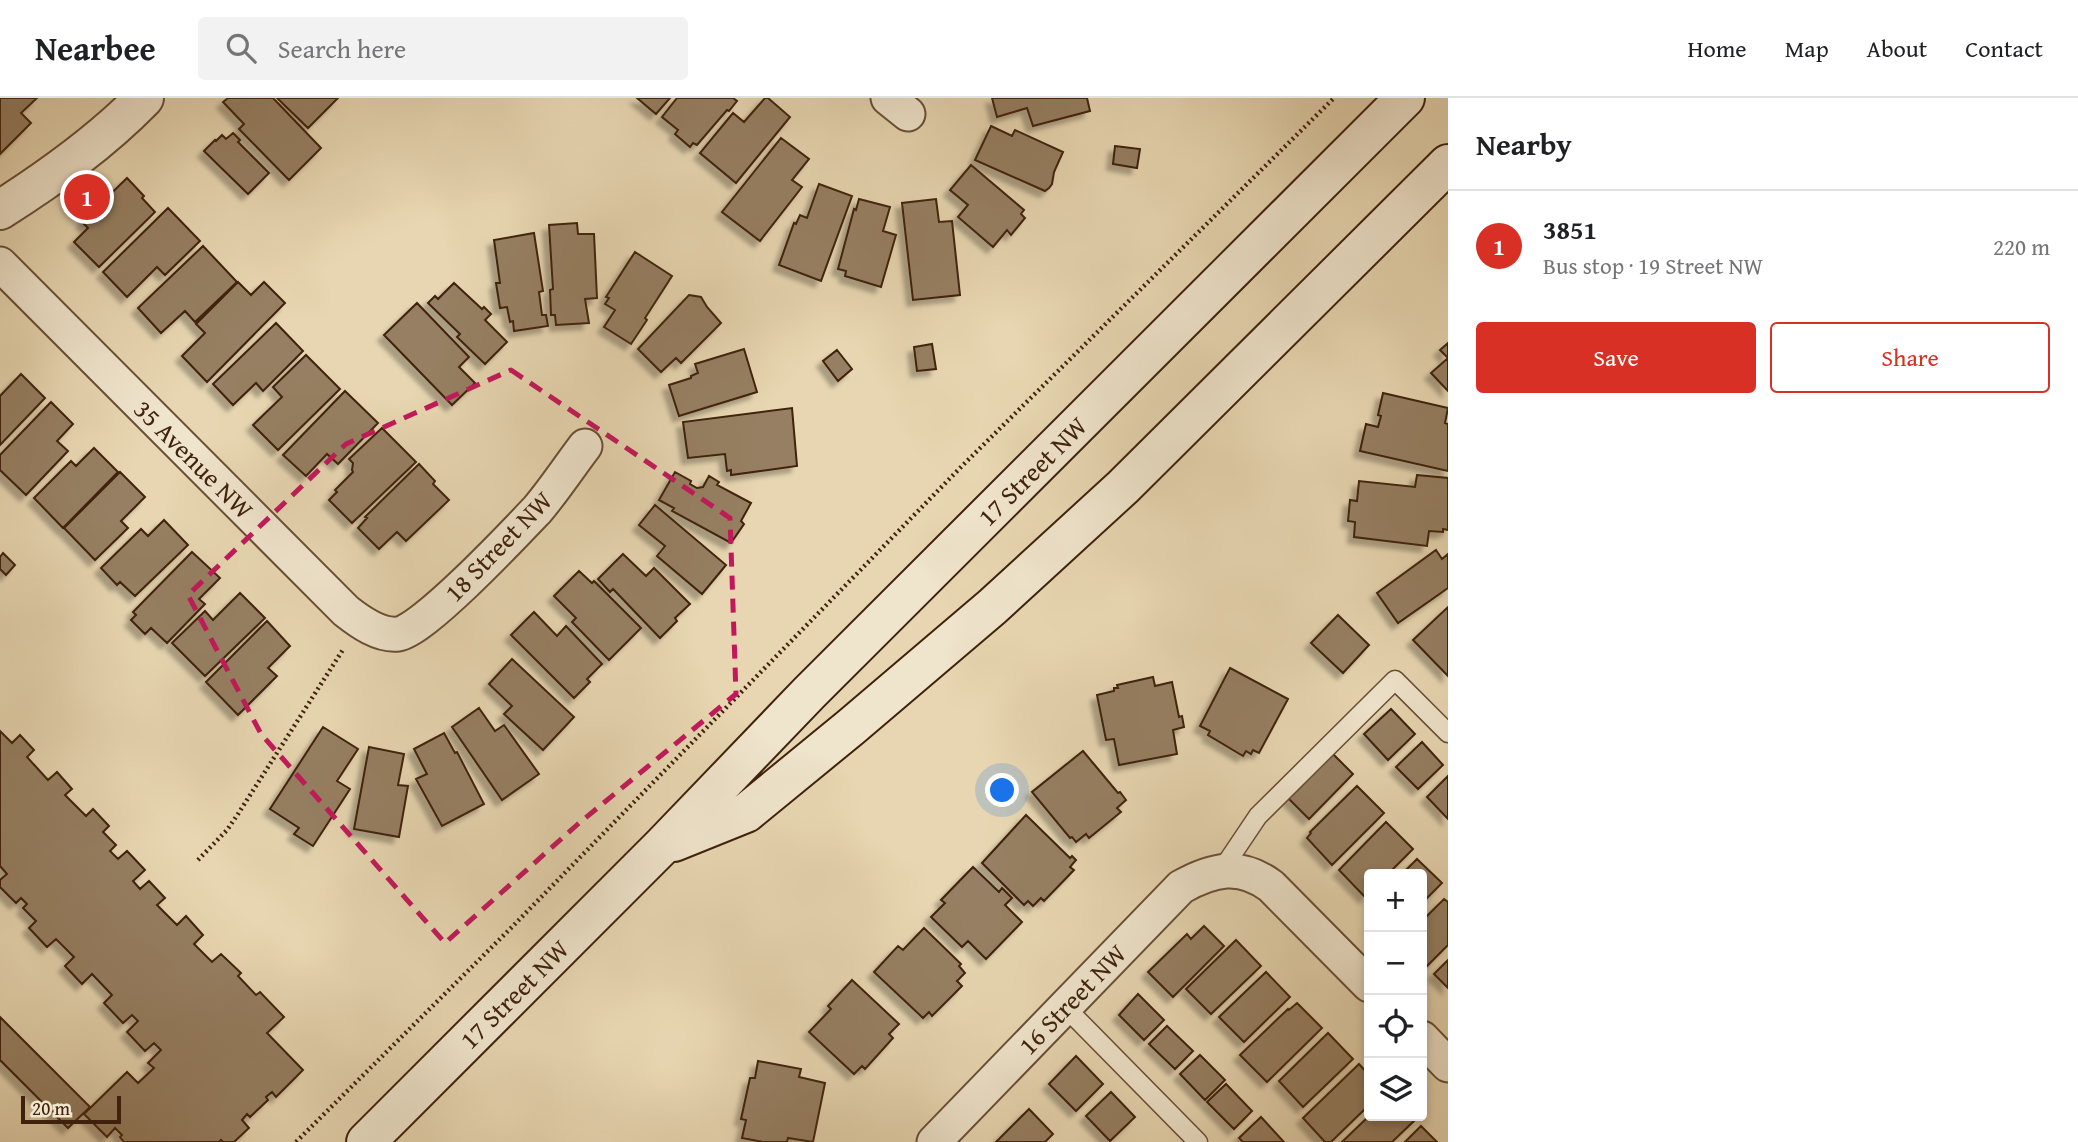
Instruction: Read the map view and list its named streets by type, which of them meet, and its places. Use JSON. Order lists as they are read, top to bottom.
{
  "streets": {
    "main road": ["17 Street NW"],
    "street": ["35 Avenue NW", "18 Street NW", "16 Street NW"]
  },
  "crossings": [
    ["35 Avenue NW", "18 Street NW"]
  ],
  "scale_bar": "20 m",
  "page": {
    "header": "Nearbee",
    "search": "Search here",
    "nav": [
      "Home",
      "Map",
      "About",
      "Contact"
    ],
    "heading": "Nearby",
    "pins": "1",
    "list": [
      {
        "mark": "1",
        "name": "3851",
        "note": "Bus stop · 19 Street NW",
        "value": "220 m"
      }
    ],
    "buttons": ["Save", "Share"],
    "map_buttons": ["+", "−"],
    "scale": "20 m"
  }
}
